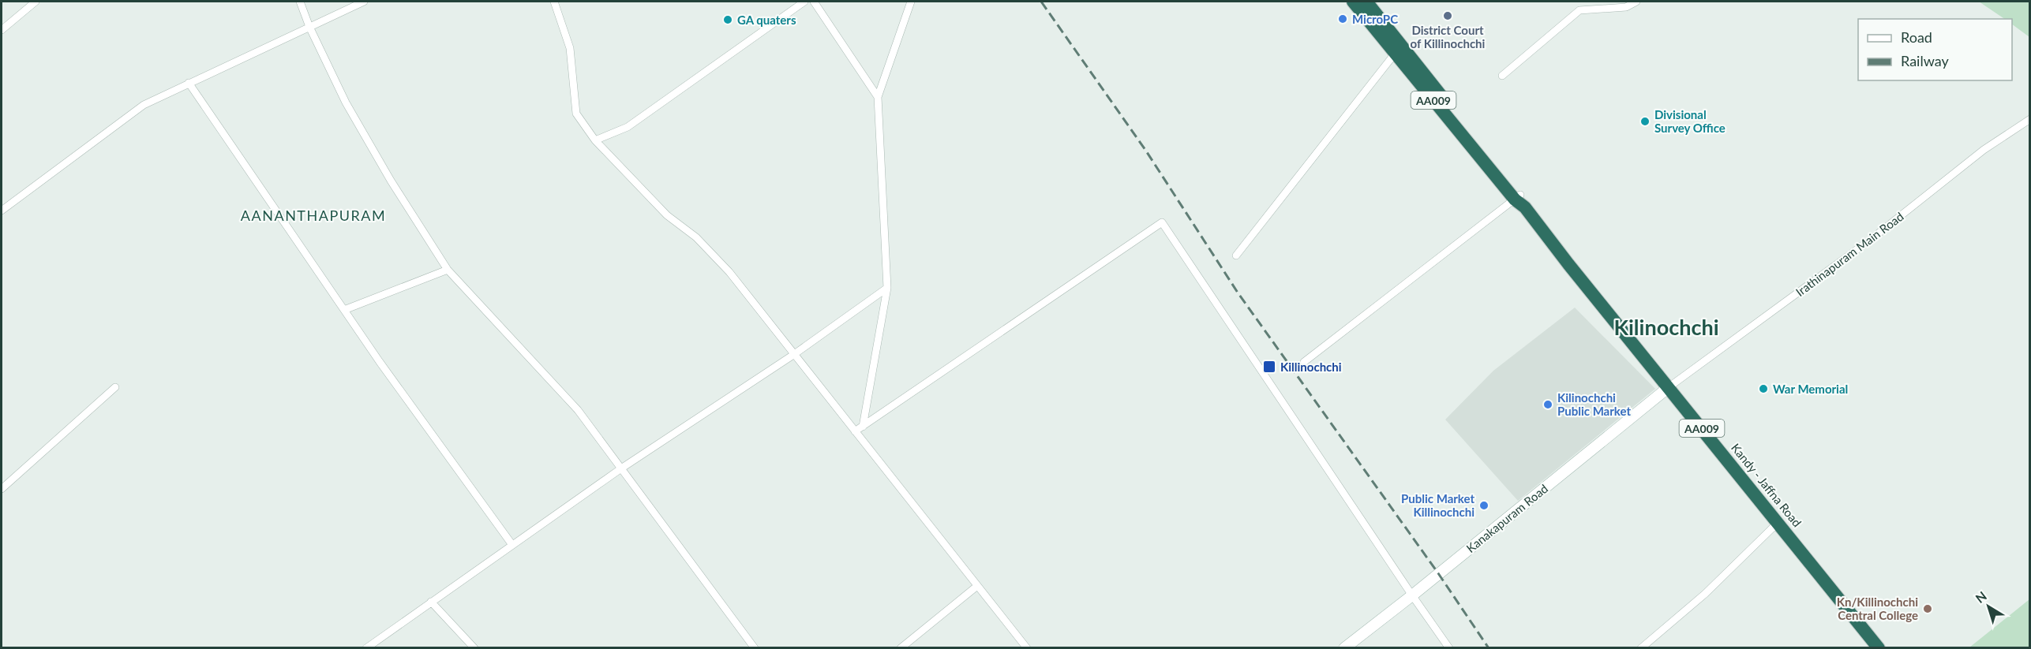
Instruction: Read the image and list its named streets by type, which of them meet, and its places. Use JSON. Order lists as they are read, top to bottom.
{
  "streets": {
    "highway": ["AA009", "Kandy - Jaffna Road"],
    "street": ["Irathinapuram Main Road", "Kanakapuram Road"]
  },
  "crossings": [
    ["Irathinapuram Main Road", "Kandy - Jaffna Road"],
    ["Irathinapuram Main Road", "Kanakapuram Road"],
    ["Kandy - Jaffna Road", "Kanakapuram Road"]
  ],
  "districts": ["AANANTHAPURAM", "Kilinochchi"],
  "places": {
    "other": [
      "District Court of Killinochchi",
      "MicroPC",
      "GA quaters",
      "Divisional Survey Office",
      "War Memorial",
      "Kilinochchi Public Market",
      "Public Market Killinochchi",
      "Kn/Killinochchi Central College"
    ],
    "transit": ["Killinochchi"]
  },
  "legend": ["Road", "Railway"],
  "north": "top left"
}
